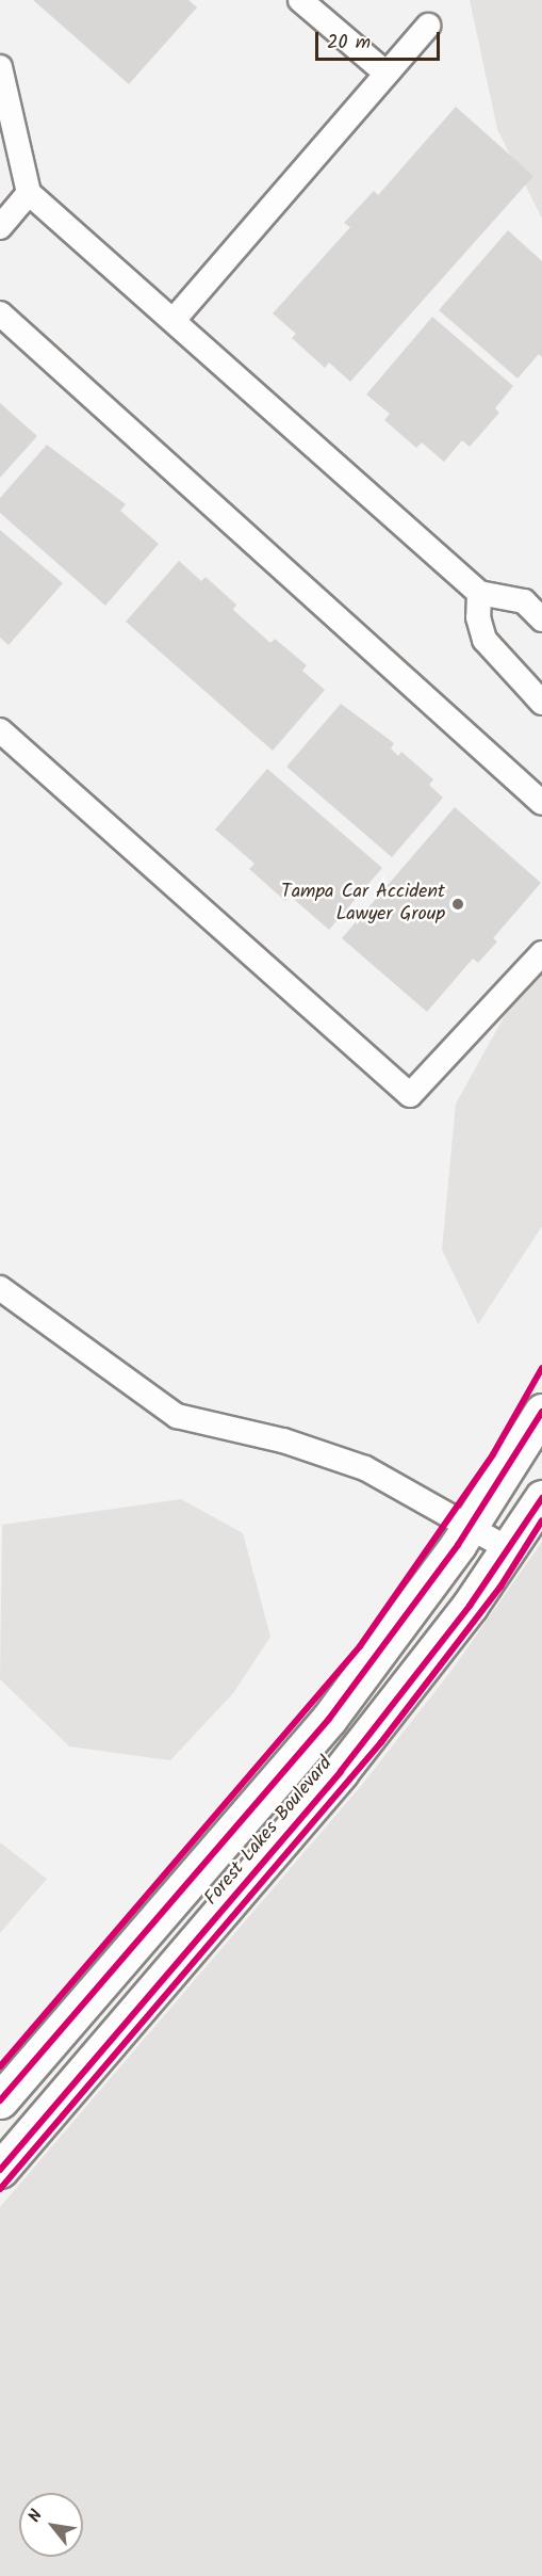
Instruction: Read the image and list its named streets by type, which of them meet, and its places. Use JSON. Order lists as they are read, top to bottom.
{
  "streets": {
    "main road": ["Forest Lakes Boulevard"]
  },
  "places": ["Tampa Car Accident Lawyer Group"],
  "scale_bar": "20 m",
  "north": "top left"
}
